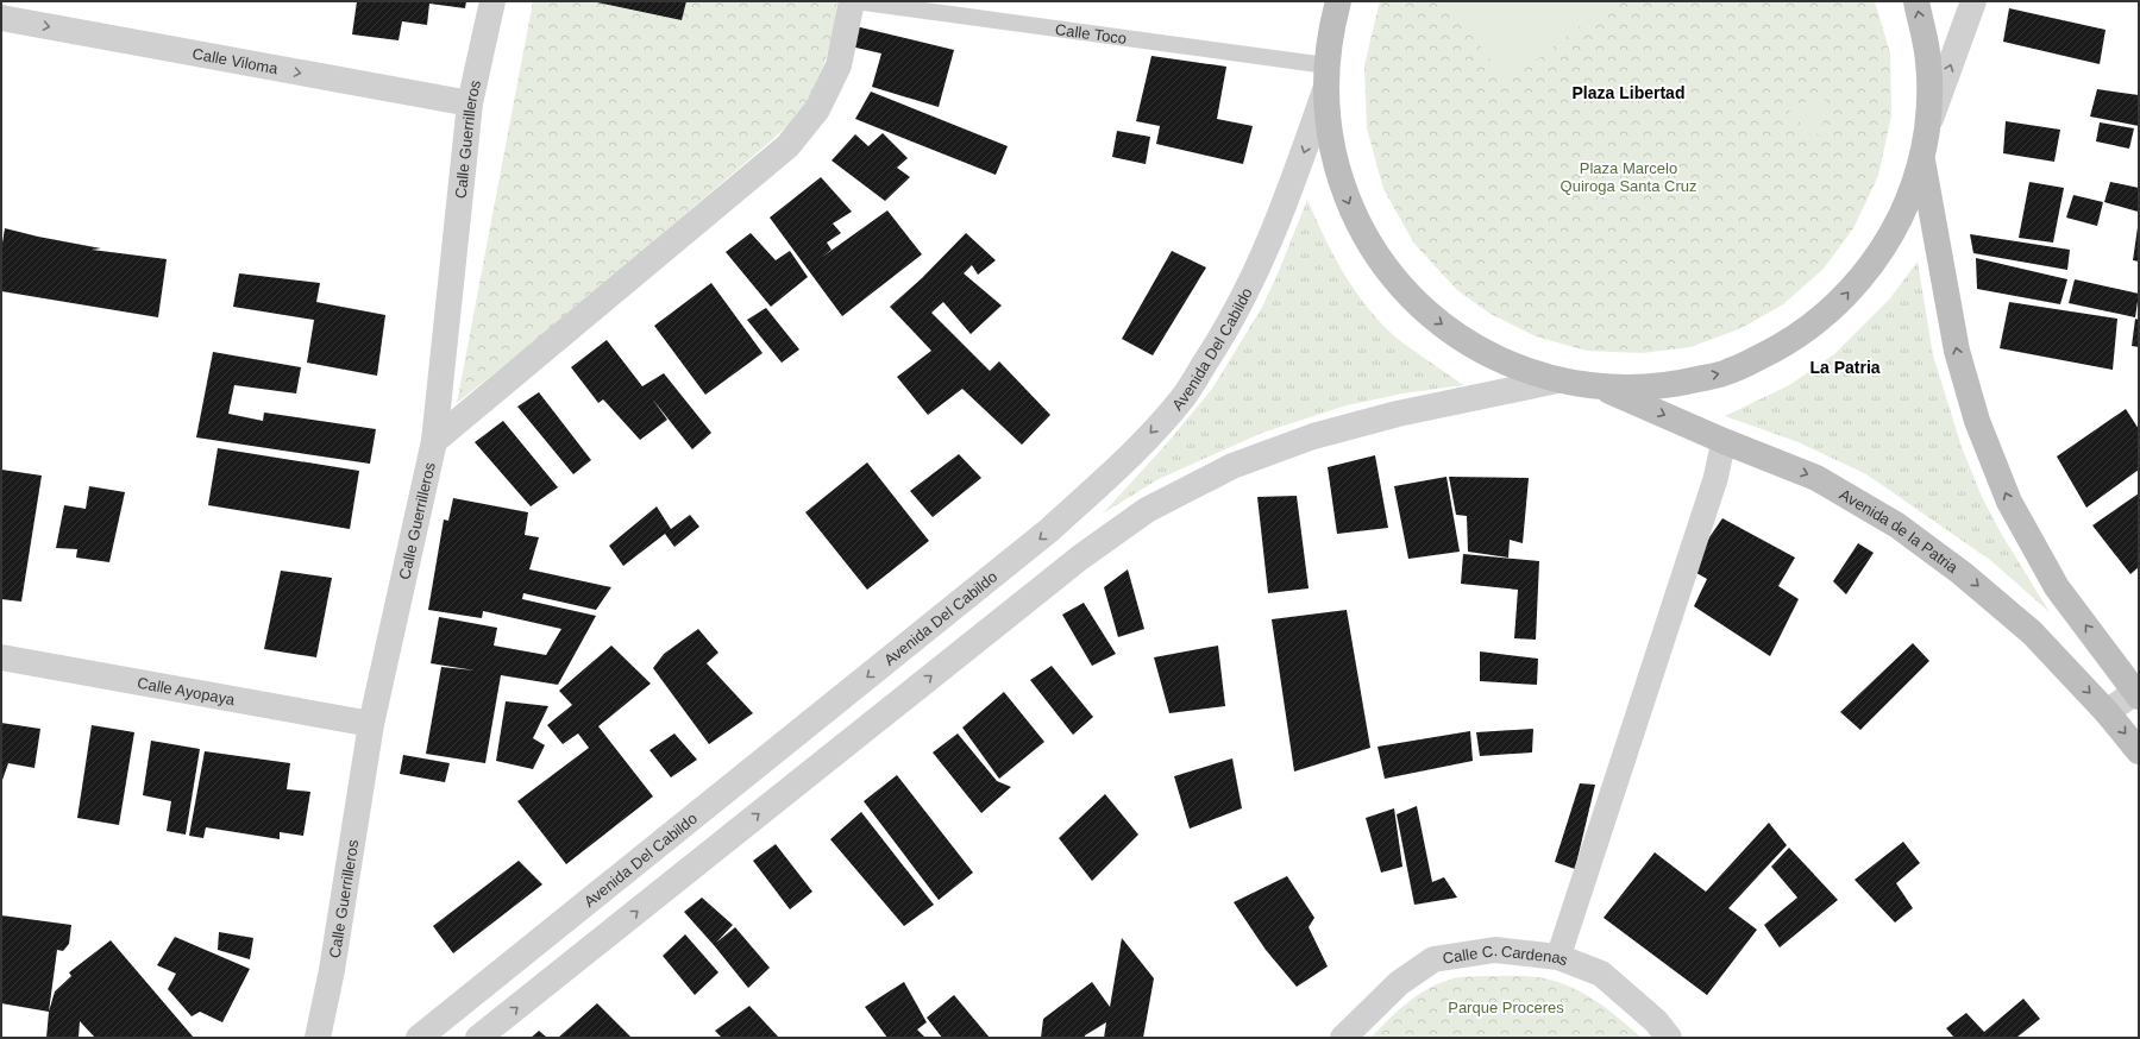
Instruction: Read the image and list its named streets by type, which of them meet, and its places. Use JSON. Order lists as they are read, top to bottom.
{
  "streets": {
    "main road": ["Avenida de la Patria"],
    "street": [
      "Calle Viloma",
      "Calle Guerrilleros",
      "Avenida Del Cabildo",
      "Calle Ayopaya",
      "Calle C. Cardenas"
    ],
    "lane": ["Calle Toco"]
  },
  "crossings": [
    ["Calle Toco", "Avenida Del Cabildo"],
    ["Calle Viloma", "Calle Guerrilleros"],
    ["Calle Guerrilleros", "Calle Ayopaya"]
  ],
  "one_way": ["Calle Viloma", "Avenida de la Patria"],
  "districts": ["Plaza Libertad", "La Patria"],
  "parks": ["Plaza Marcelo Quiroga Santa Cruz", "Parque Proceres"]
}
